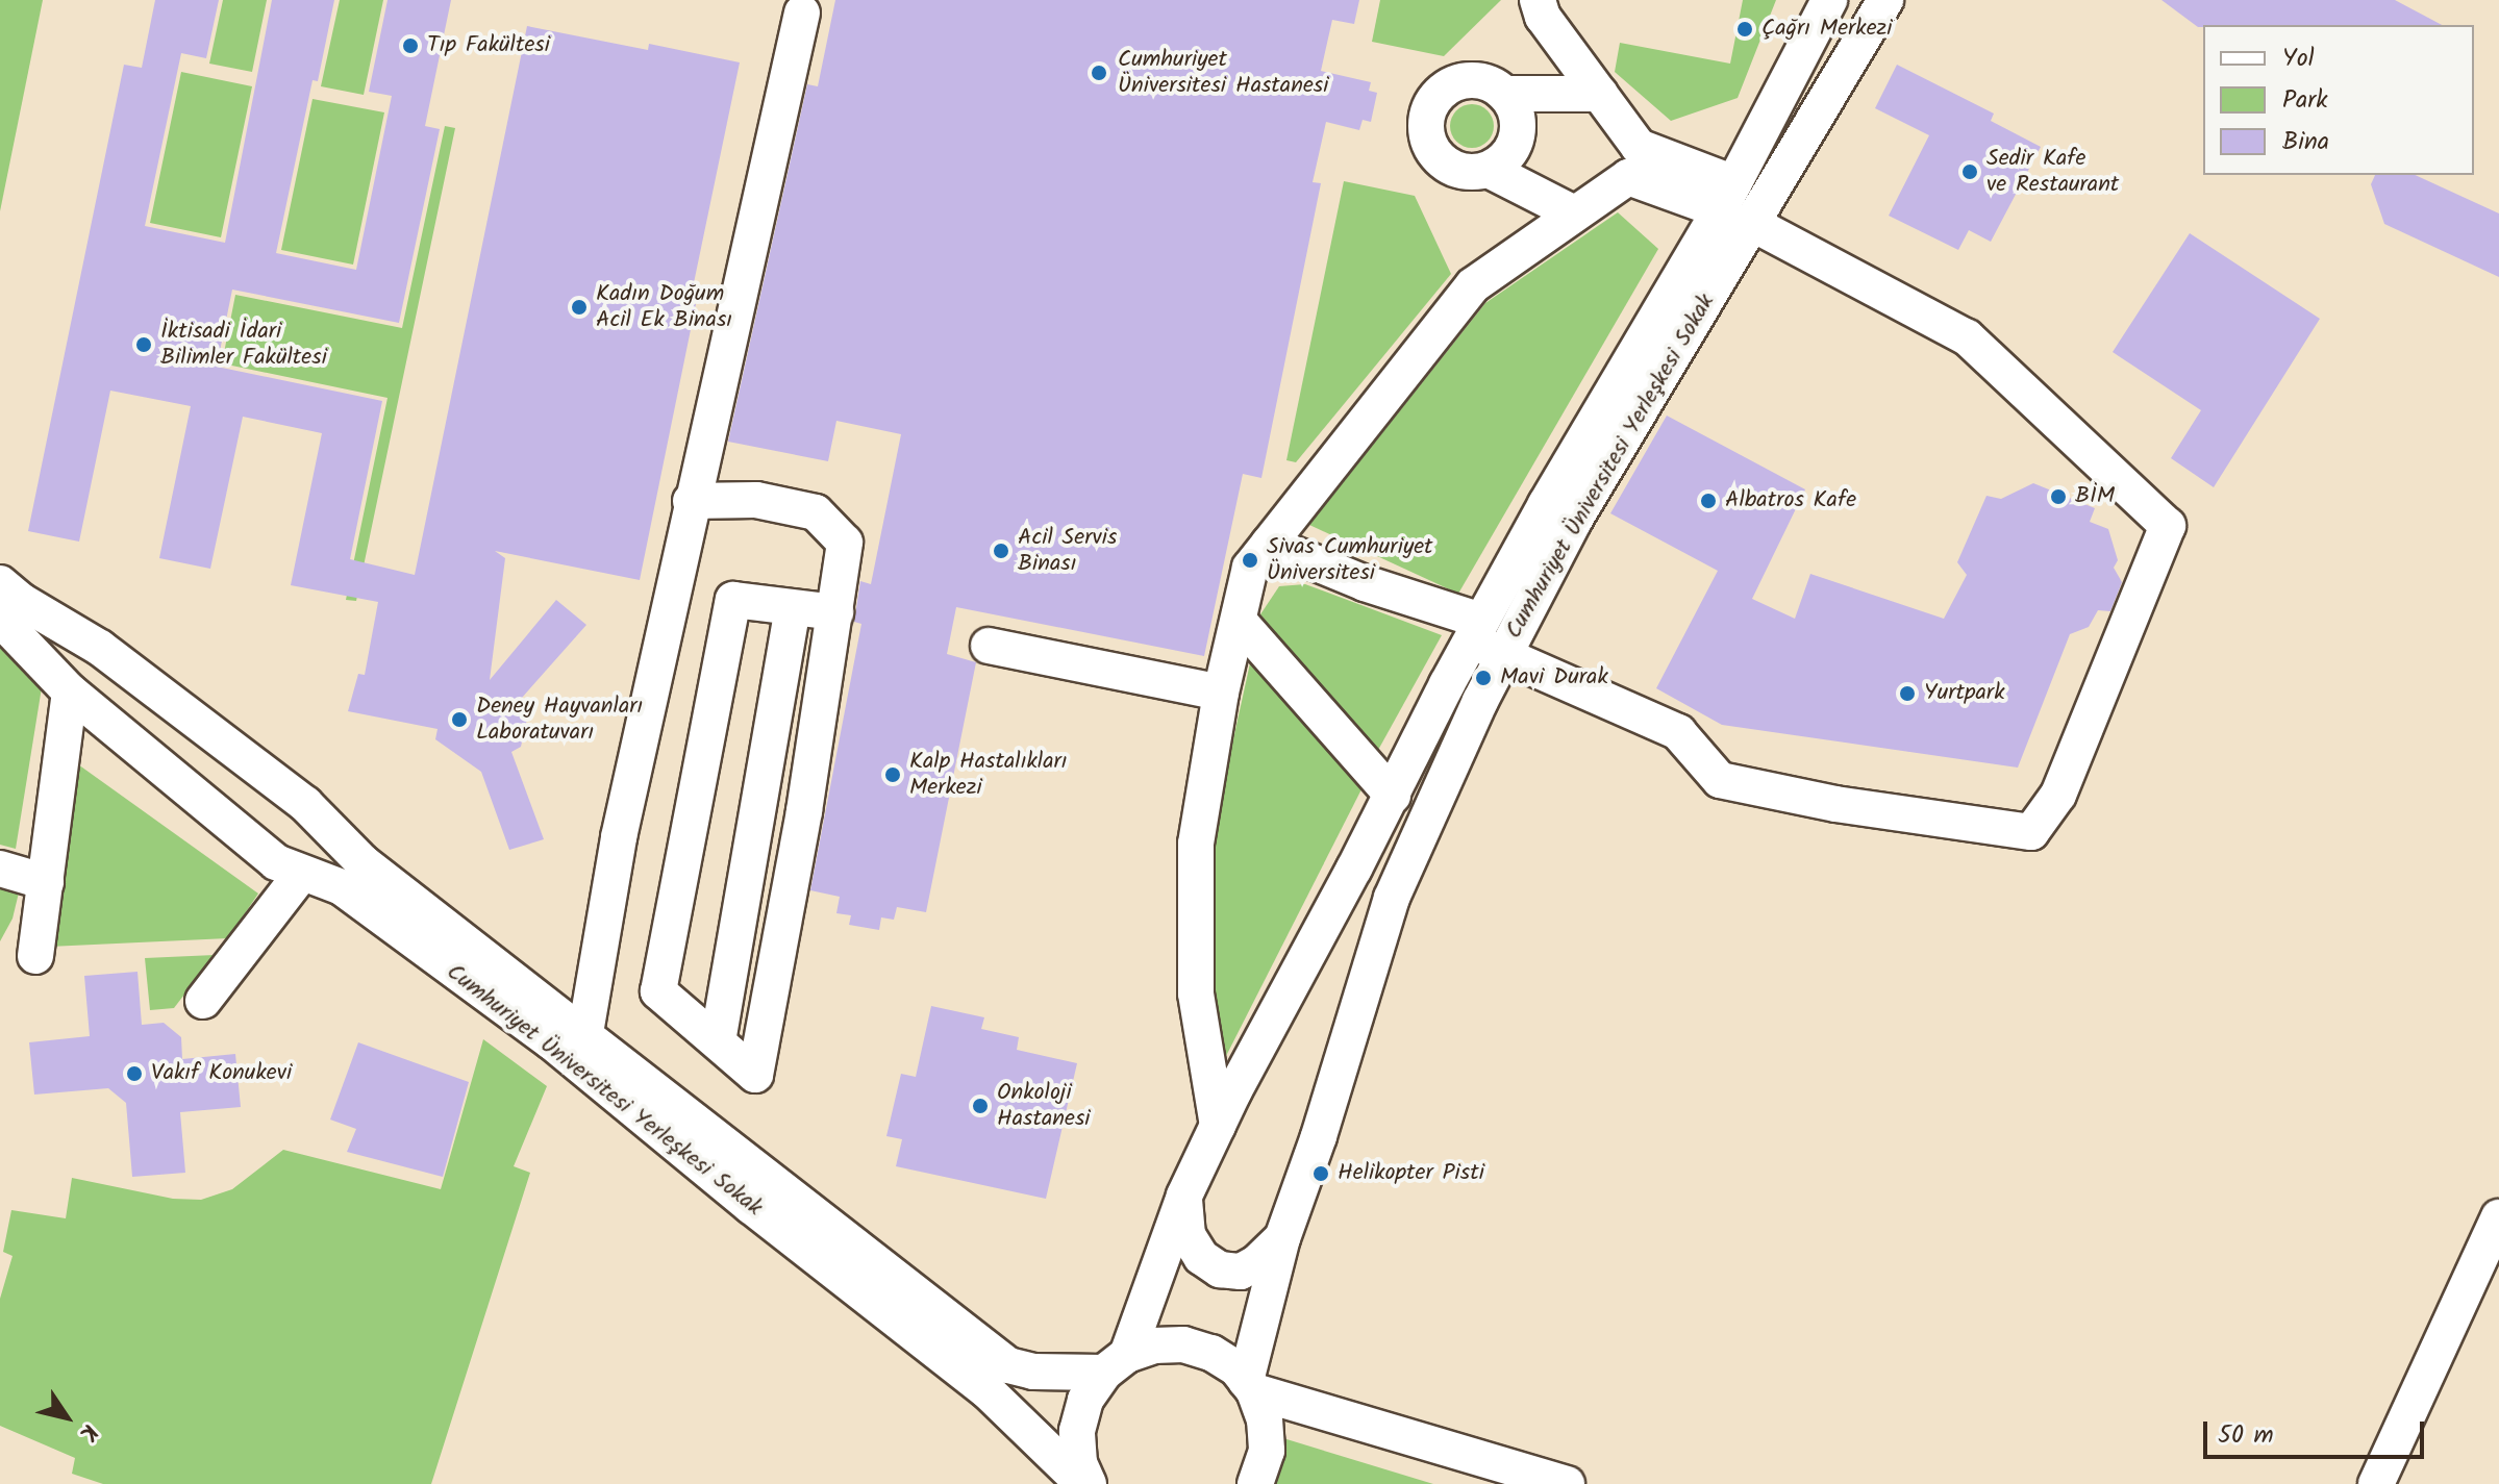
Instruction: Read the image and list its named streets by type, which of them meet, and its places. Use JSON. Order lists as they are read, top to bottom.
{
  "streets": {
    "street": ["Cumhuriyet Üniversitesi Yerleşkesi Sokak"]
  },
  "places": [
    "Çağrı Merkezi",
    "Tıp Fakültesi",
    "Cumhuriyet Üniversitesi Hastanesi",
    "Sedir Kafe ve Restaurant",
    "Kadın Doğum Acil Ek Binası",
    "İktisadi İdari Bilimler Fakültesi",
    "BİM",
    "Albatros Kafe",
    "Acil Servis Binası",
    "Sivas Cumhuriyet Üniversitesi",
    "Mavi Durak",
    "Yurtpark",
    "Deney Hayvanları Laboratuvarı",
    "Kalp Hastalıkları Merkezi",
    "Vakıf Konukevi",
    "Onkoloji Hastanesi",
    "Helikopter Pisti"
  ],
  "legend": ["Yol", "Park", "Bina"],
  "scale_bar": "50 m",
  "north": "bottom right"
}
